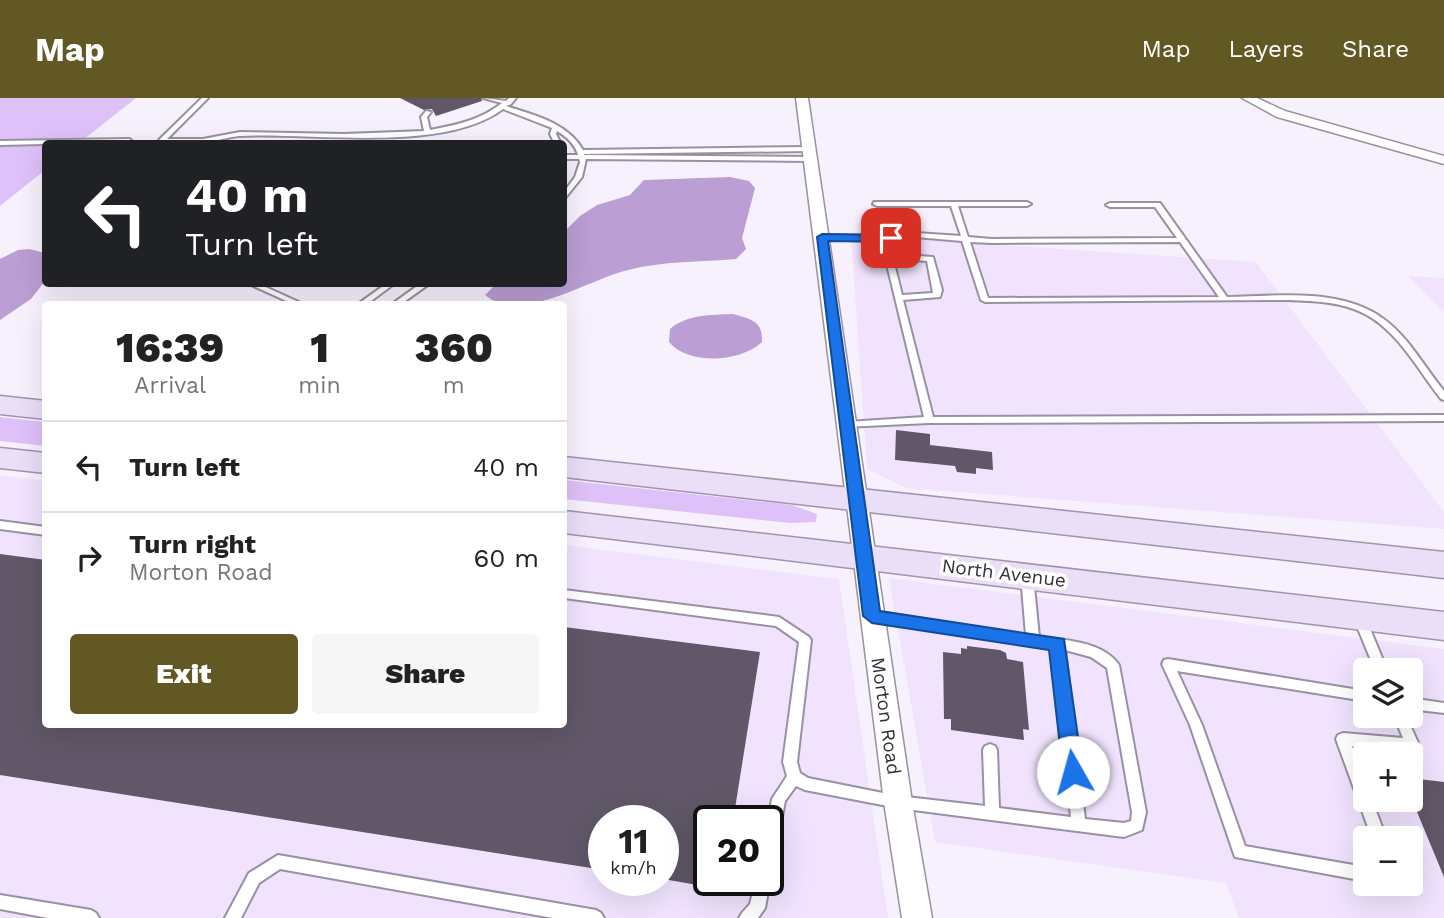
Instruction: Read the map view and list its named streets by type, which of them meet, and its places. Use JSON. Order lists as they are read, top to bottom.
{
  "streets": {
    "main road": ["North Avenue"],
    "street": ["Morton Road"]
  },
  "crossings": [
    ["North Avenue", "Morton Road"]
  ],
  "page": {
    "header": "Map",
    "nav": ["Map", "Layers", "Share"],
    "turn": ["40 m", "Turn left"],
    "eta": [
      "16:39",
      "Arrival",
      "1",
      "min",
      "360",
      "m"
    ],
    "list": [
      {
        "name": "Turn left",
        "value": "40 m"
      },
      {
        "name": "Turn right",
        "note": "Morton Road",
        "value": "60 m"
      }
    ],
    "buttons": ["Exit", "Share"],
    "map_buttons": ["+", "−"],
    "speed": "11 km/h",
    "limit": "20"
  }
}
